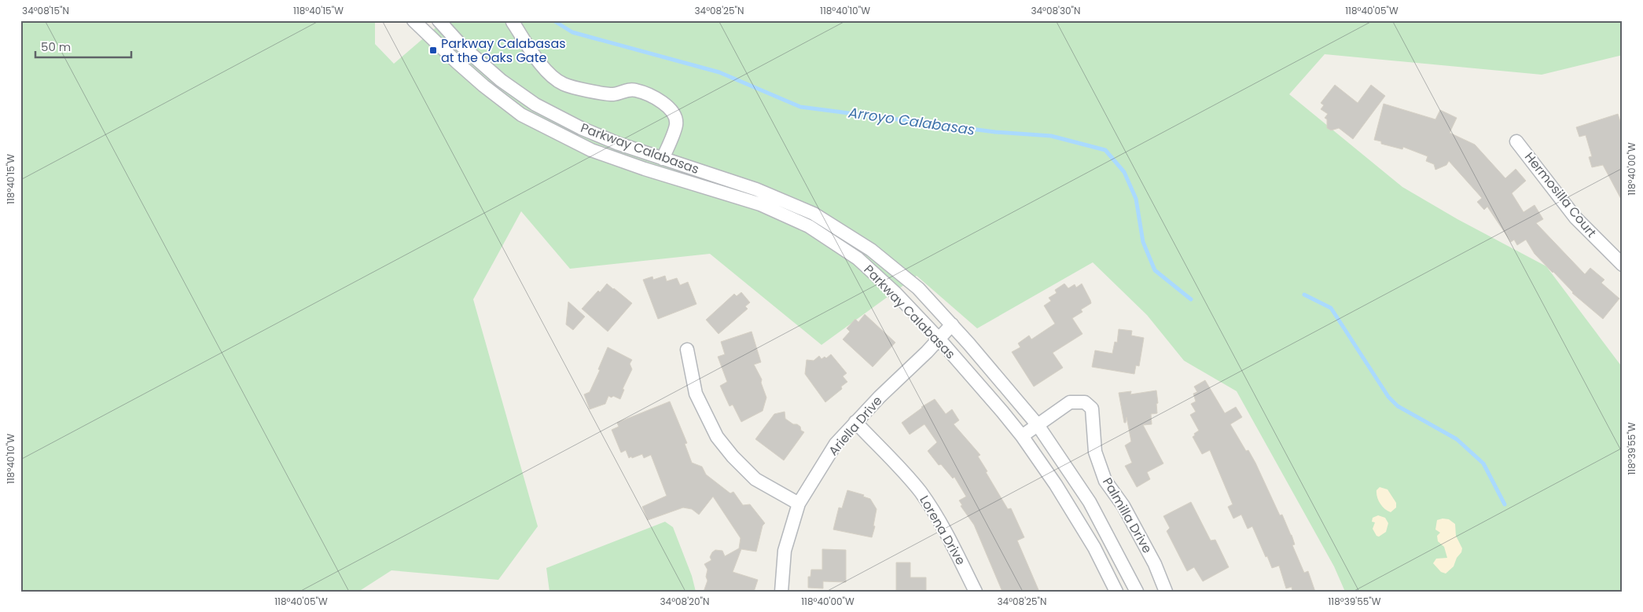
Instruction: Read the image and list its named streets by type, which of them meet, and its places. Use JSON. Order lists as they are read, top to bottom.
{
  "streets": {
    "street": [
      "Parkway Calabasas",
      "Hermosilla Court",
      "Ariella Drive",
      "Palmilla Drive",
      "Lorena Drive"
    ]
  },
  "crossings": [
    ["Parkway Calabasas", "Ariella Drive"],
    ["Parkway Calabasas", "Palmilla Drive"],
    ["Ariella Drive", "Lorena Drive"]
  ],
  "water": ["Arroyo Calabasas"],
  "places": {
    "transit": ["Parkway Calabasas at the Oaks Gate"]
  },
  "scale_bar": "50 m",
  "coordinates": [
    "34°08'15\"N",
    "118°40'15\"W",
    "34°08'25\"N",
    "118°40'10\"W",
    "34°08'30\"N",
    "118°40'05\"W",
    "118°40'00\"W",
    "118°39'55\"W",
    "34°08'20\"N"
  ]
}
